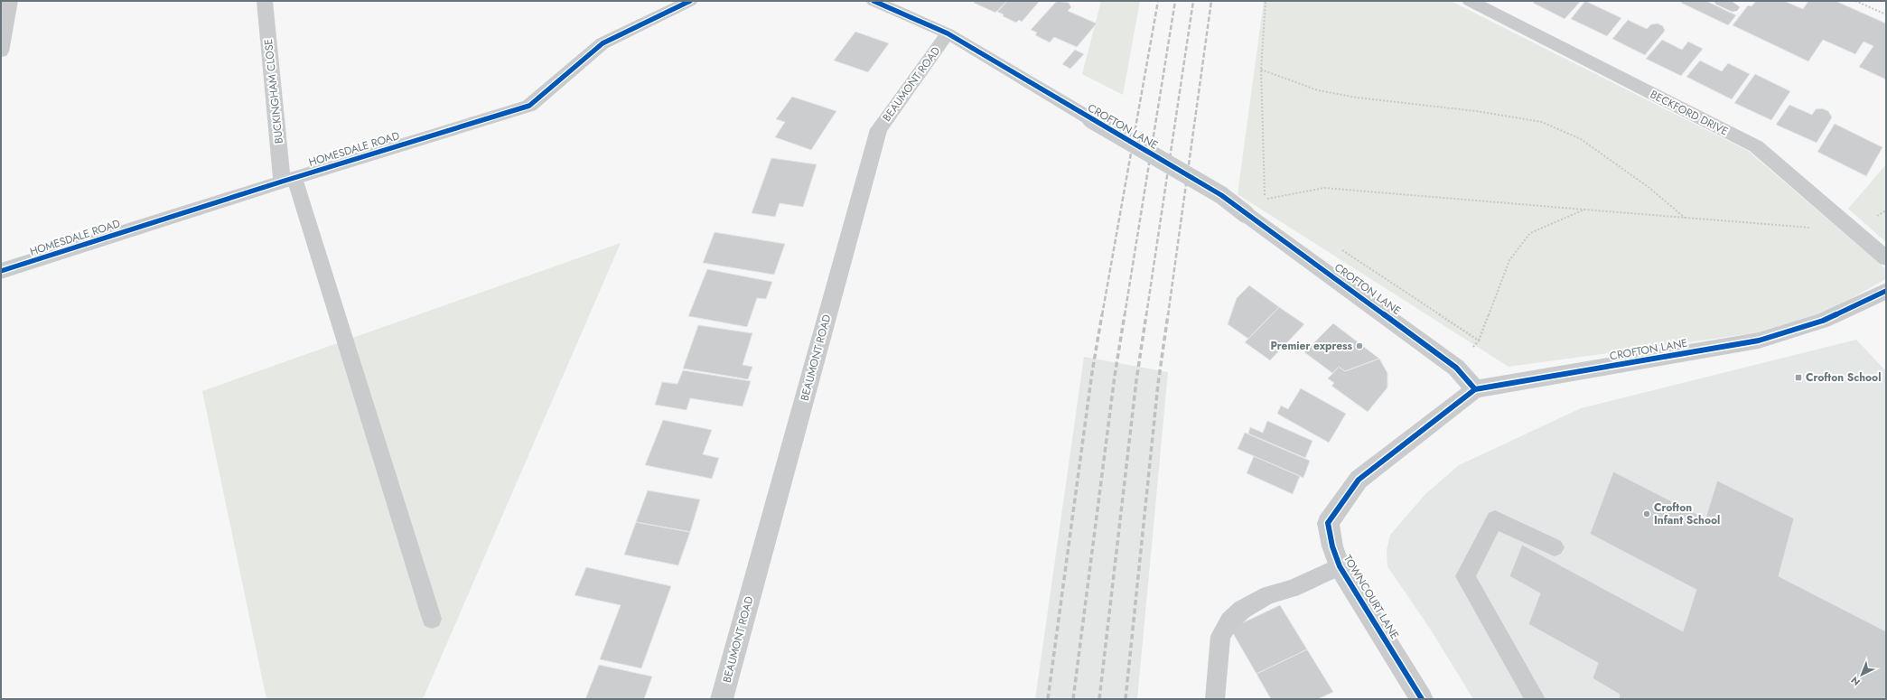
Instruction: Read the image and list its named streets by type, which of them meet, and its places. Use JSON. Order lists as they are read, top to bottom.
{
  "streets": {
    "street": [
      "BEAUMONT ROAD",
      "BUCKINGHAM CLOSE",
      "BECKFORD DRIVE",
      "CROFTON LANE",
      "HOMESDALE ROAD",
      "TOWNCOURT LANE"
    ]
  },
  "crossings": [
    ["BEAUMONT ROAD", "CROFTON LANE"],
    ["BUCKINGHAM CLOSE", "HOMESDALE ROAD"],
    ["CROFTON LANE", "TOWNCOURT LANE"]
  ],
  "places": {
    "other": ["Premier express", "Crofton Infant School"],
    "transit": ["Crofton School"]
  },
  "north": "bottom left"
}
